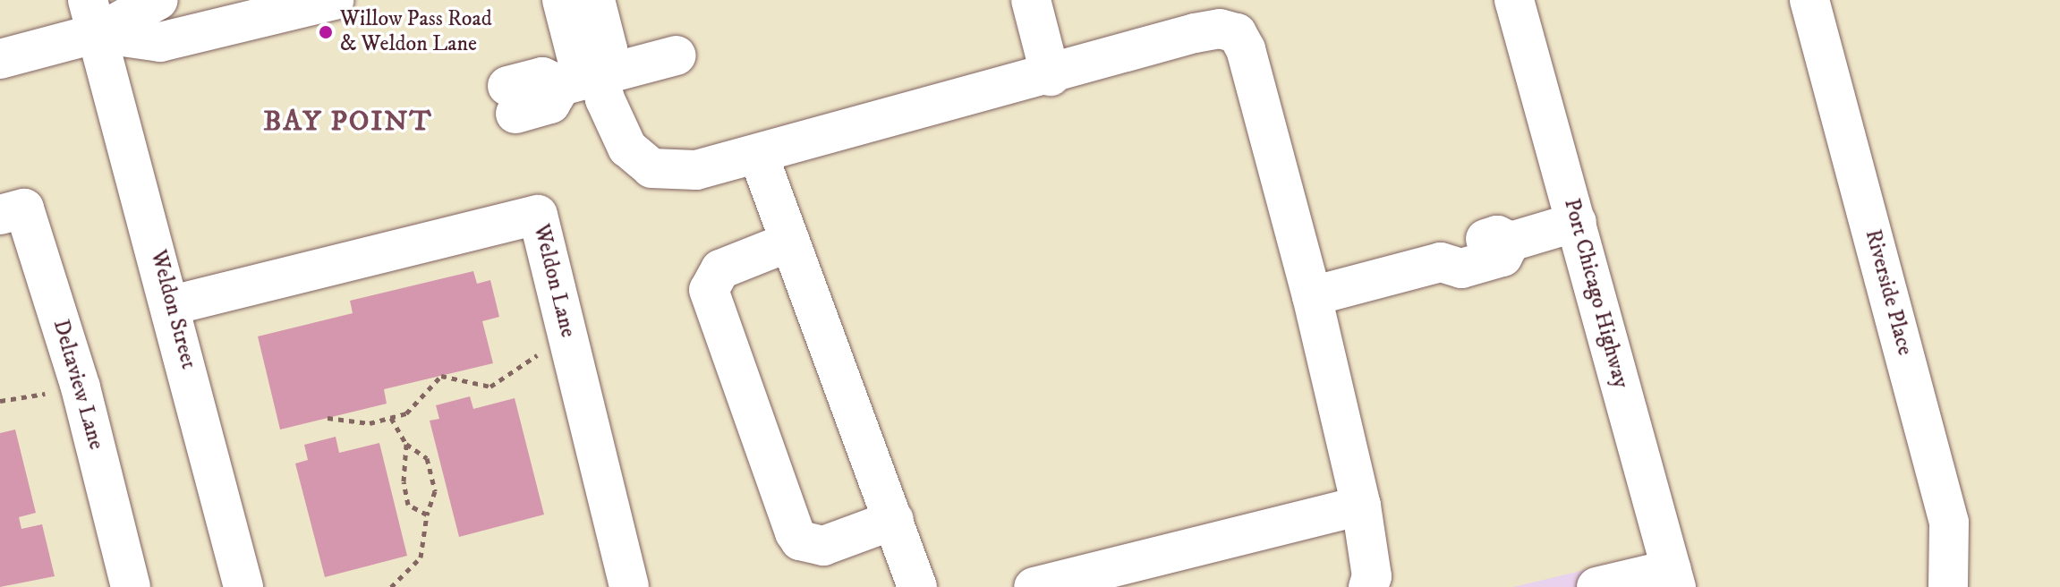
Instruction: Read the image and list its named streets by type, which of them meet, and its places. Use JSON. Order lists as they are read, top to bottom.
{
  "streets": {
    "street": [
      "Weldon Lane",
      "Riverside Place",
      "Port Chicago Highway",
      "Weldon Street",
      "Deltaview Lane"
    ]
  },
  "crossings": [
    ["Weldon Lane", "Weldon Street"]
  ],
  "districts": ["BAY POINT"],
  "places": ["Willow Pass Road & Weldon Lane"]
}
